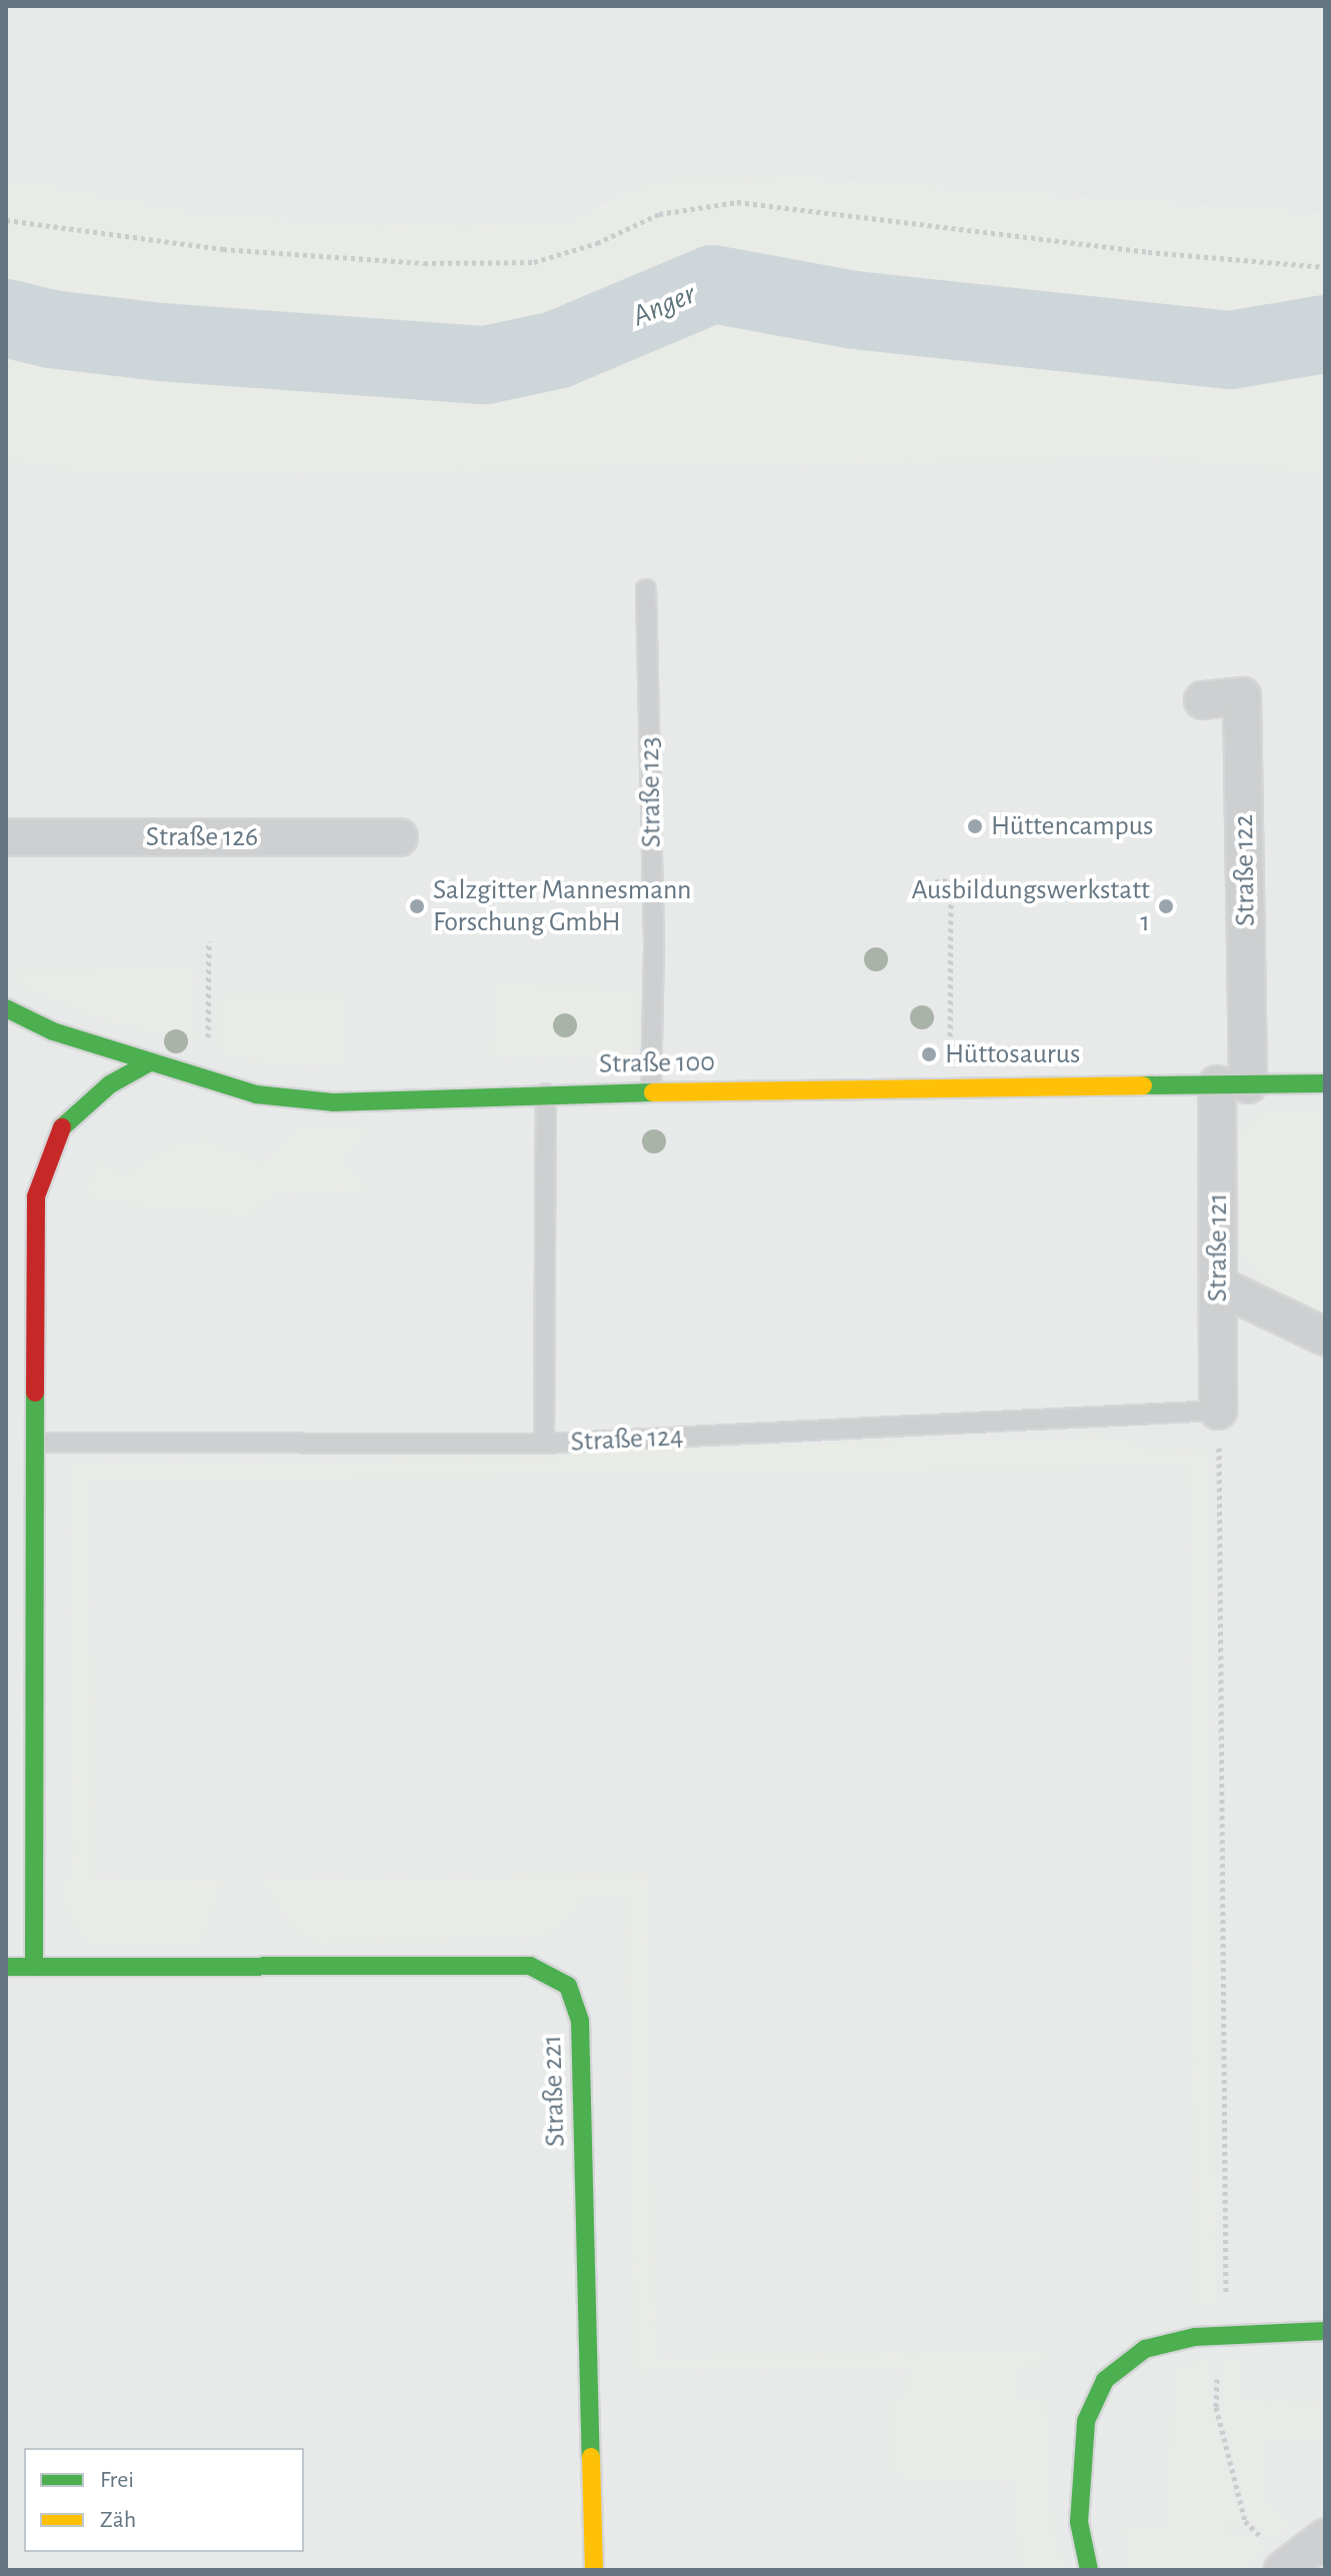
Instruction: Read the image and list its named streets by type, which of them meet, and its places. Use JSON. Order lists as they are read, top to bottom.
{
  "streets": {
    "street": [
      "Straße 126",
      "Straße 122",
      "Straße 100",
      "Straße 121",
      "Straße 221"
    ],
    "lane": ["Straße 123", "Straße 124"]
  },
  "crossings": [
    ["Straße 123", "Straße 100"],
    ["Straße 122", "Straße 100"],
    ["Straße 122", "Straße 121"],
    ["Straße 100", "Straße 121"],
    ["Straße 121", "Straße 124"]
  ],
  "water": ["Anger"],
  "places": [
    "Hüttencampus",
    "Salzgitter Mannesmann Forschung GmbH",
    "Ausbildungswerkstatt 1",
    "Hüttosaurus"
  ],
  "legend": ["Frei", "Zäh"]
}
